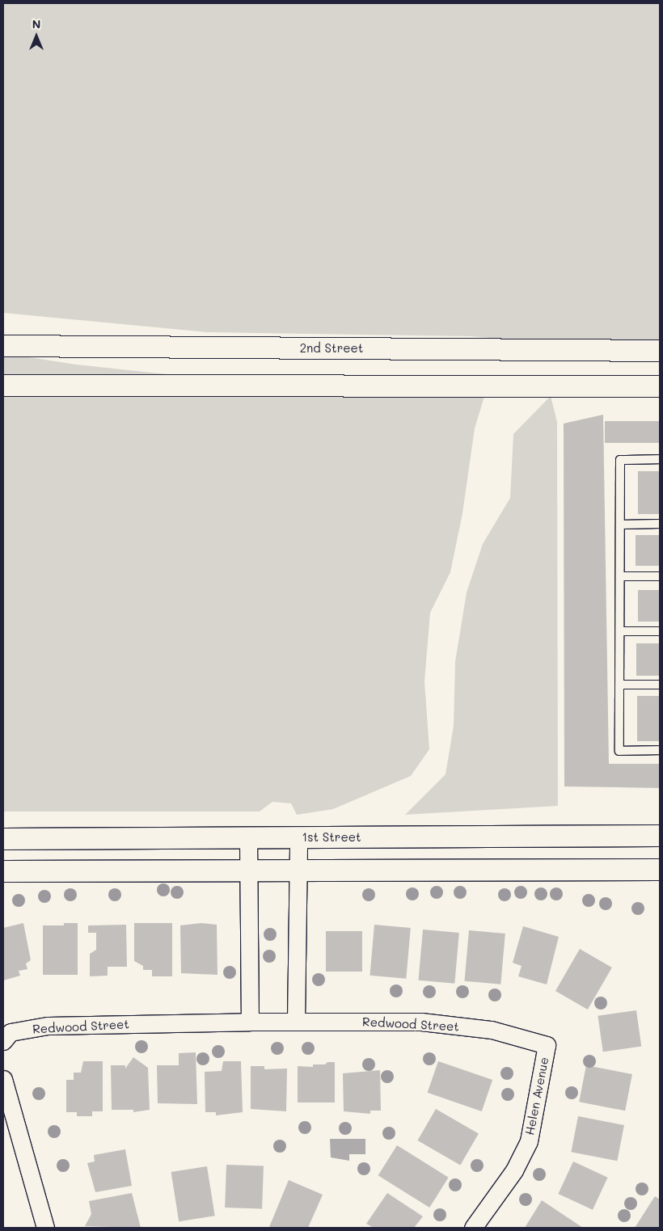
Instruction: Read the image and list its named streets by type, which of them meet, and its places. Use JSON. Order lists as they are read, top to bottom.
{
  "streets": {
    "street": [
      "2nd Street",
      "1st Street",
      "Redwood Street",
      "Helen Avenue"
    ]
  },
  "crossings": [
    ["Redwood Street", "Helen Avenue"]
  ],
  "north": "top"
}
